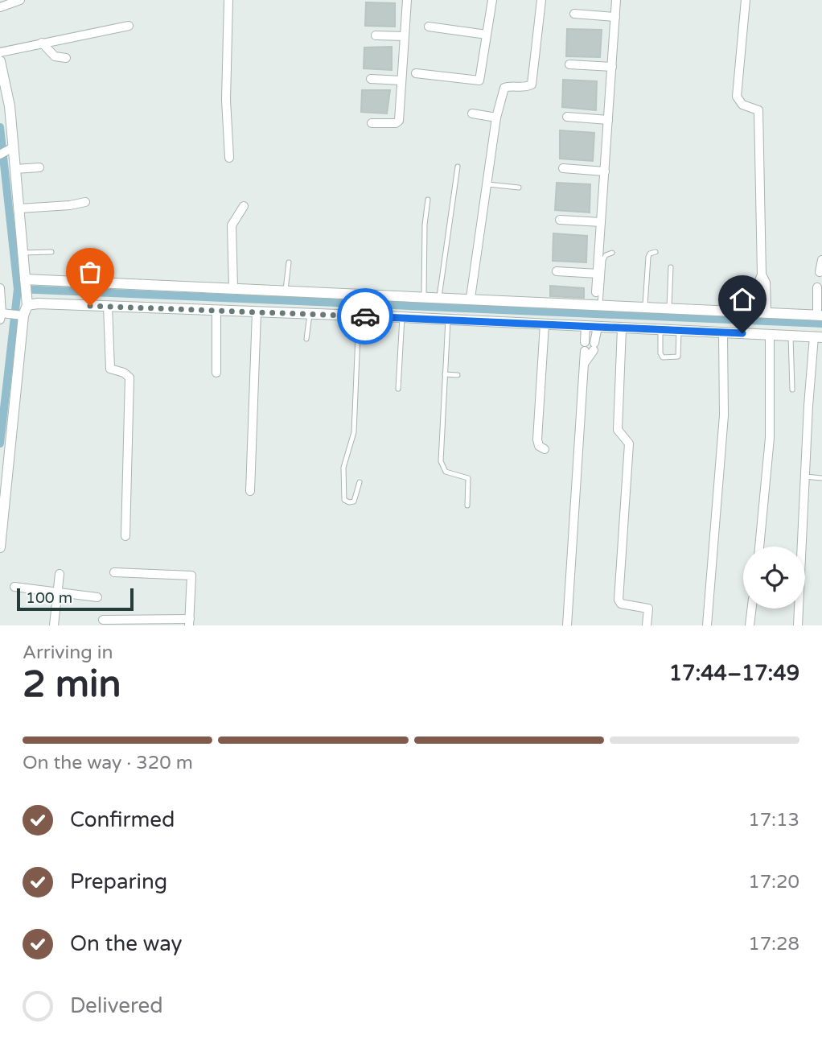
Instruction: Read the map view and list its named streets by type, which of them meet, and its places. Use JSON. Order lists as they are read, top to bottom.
{
  "scale_bar": "100 m",
  "page": {
    "scale": "100 m",
    "heading": ["2 min", "Arriving in", "17:44–17:49"],
    "bar": "On the way · 320 m",
    "list": [
      ["Confirmed", "17:13"],
      ["Preparing", "17:20"],
      ["On the way", "17:28"],
      "Delivered"
    ]
  }
}
